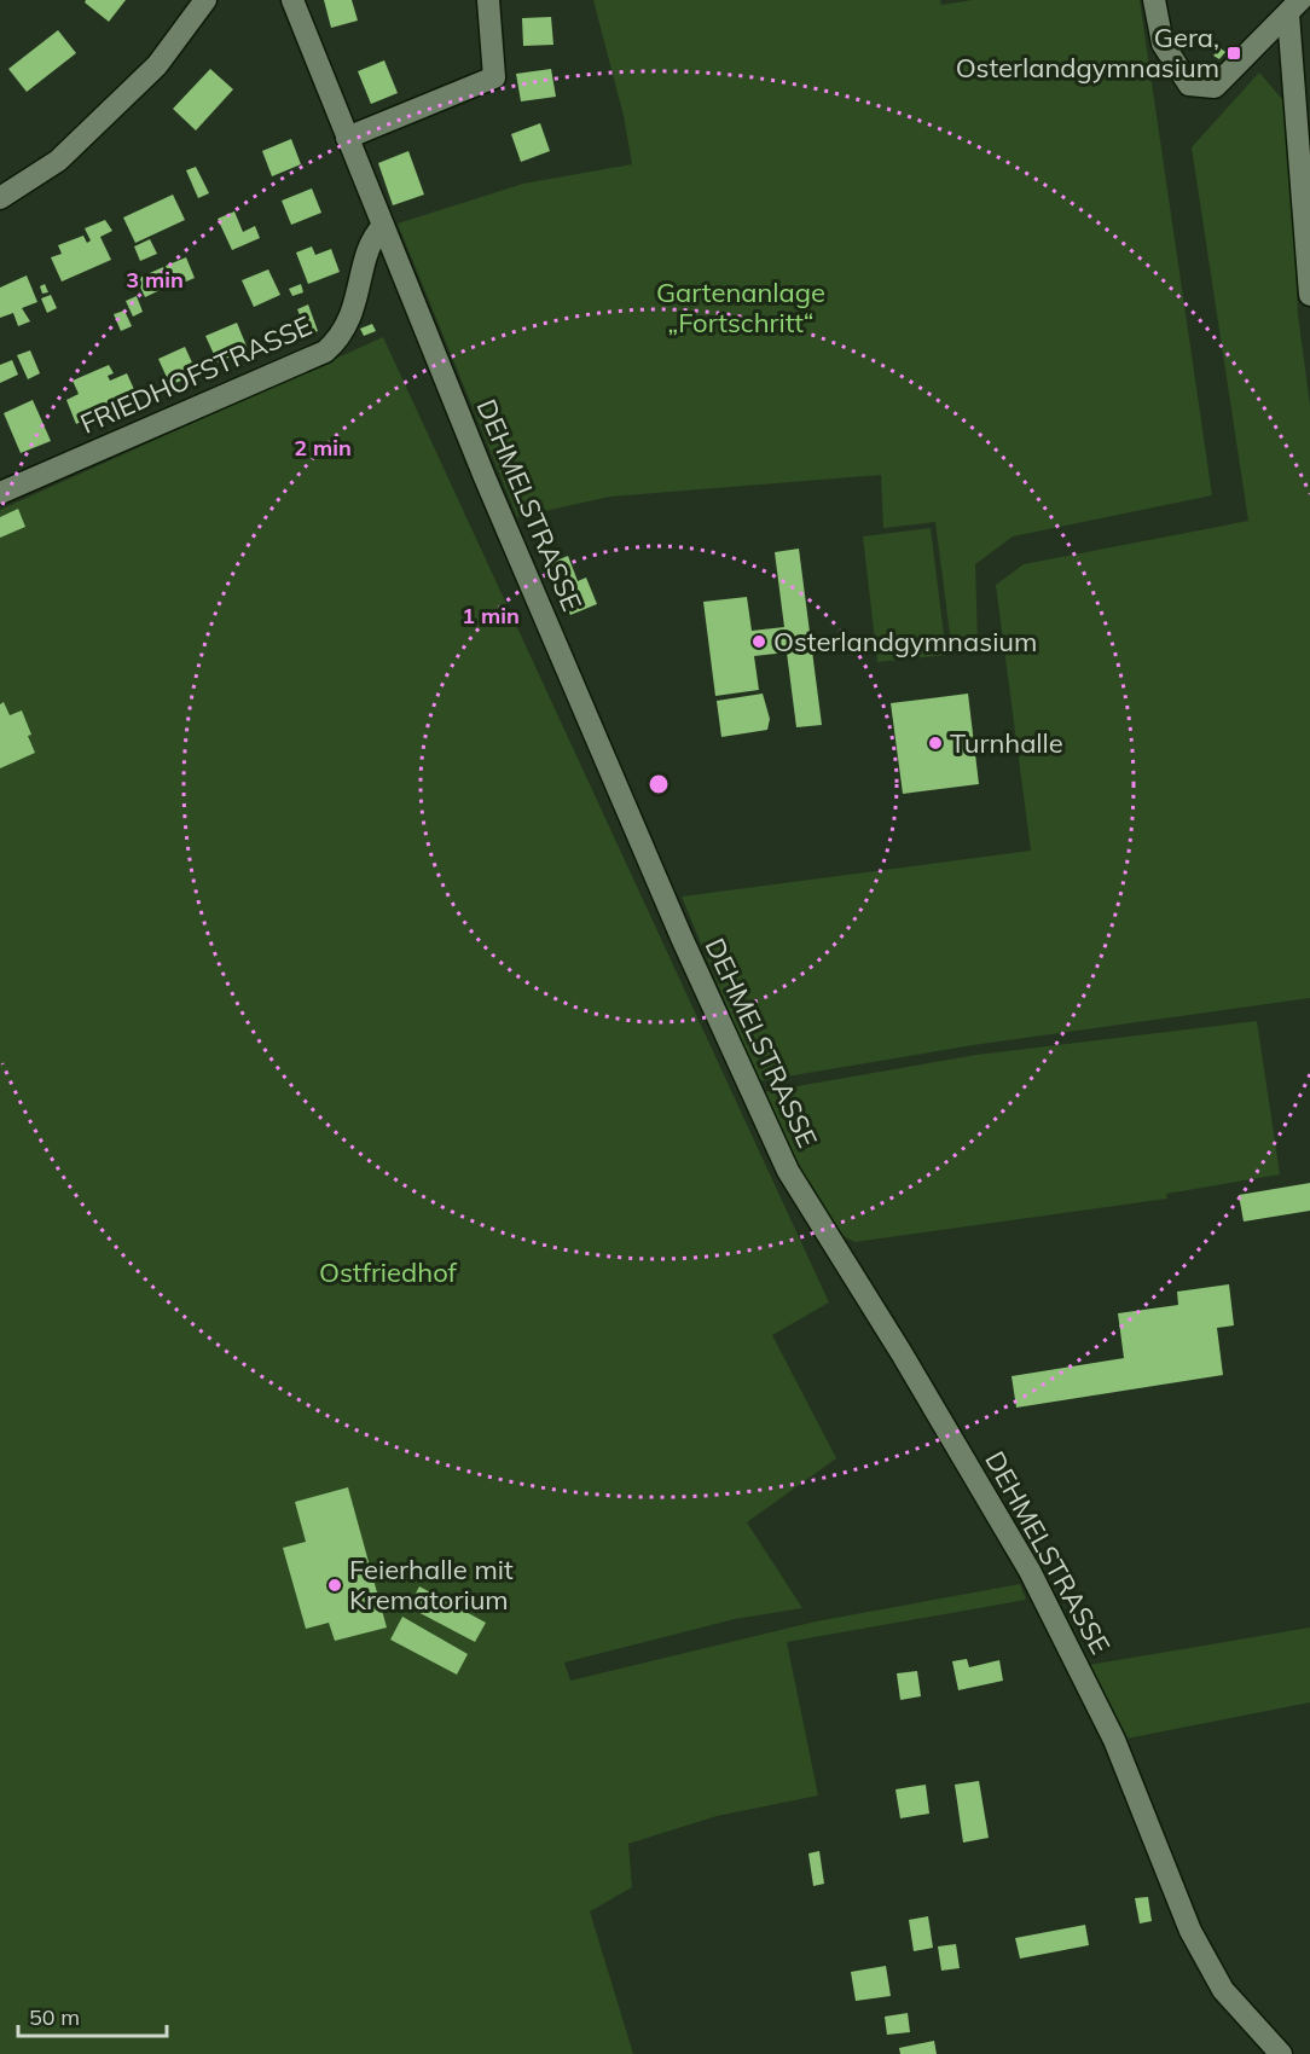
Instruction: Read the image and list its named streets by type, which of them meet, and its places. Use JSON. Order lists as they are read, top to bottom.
{
  "streets": {
    "street": ["FRIEDHOFSTRASSE", "DEHMELSTRASSE"]
  },
  "crossings": [
    ["FRIEDHOFSTRASSE", "DEHMELSTRASSE"]
  ],
  "parks": ["Gartenanlage „Fortschritt“", "Ostfriedhof"],
  "places": {
    "transit": ["Gera, Osterlandgymnasium"],
    "other": ["Osterlandgymnasium", "Turnhalle", "Feierhalle mit Krematorium"]
  },
  "scale_bar": "50 m",
  "rings": ["3 min", "2 min", "1 min"]
}
